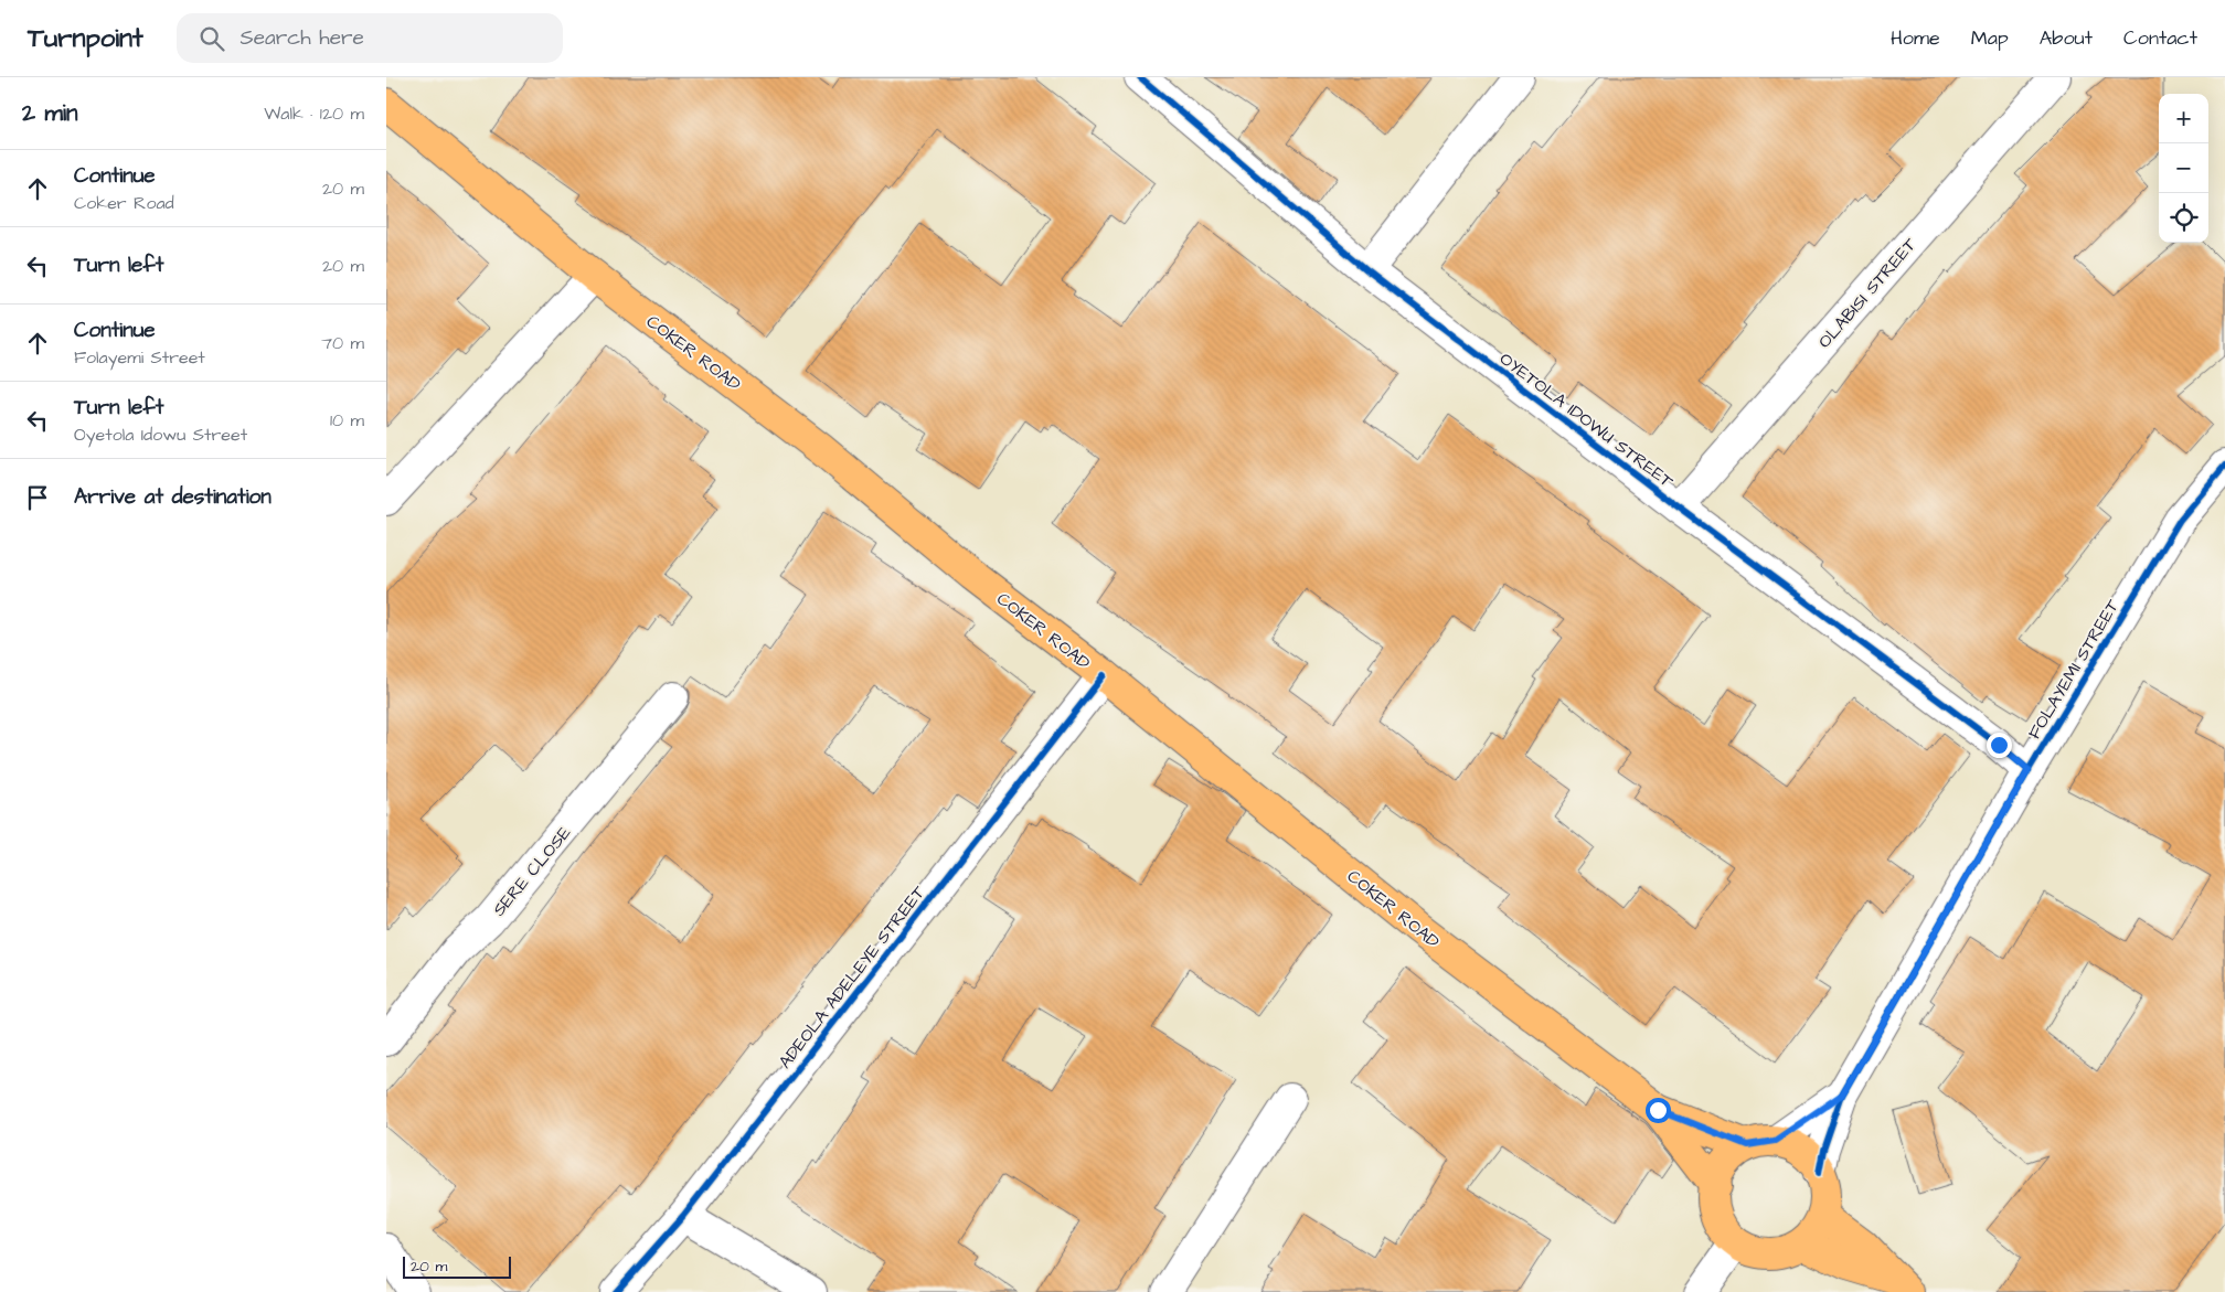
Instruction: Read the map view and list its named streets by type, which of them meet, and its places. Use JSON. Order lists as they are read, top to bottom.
{
  "streets": {
    "main road": ["COKER ROAD"],
    "street": [
      "OLABISI STREET",
      "OYETOLA IDOWU STREET",
      "FOLAYEMI STREET",
      "SERE CLOSE",
      "ADEOLA ADELEYE STREET"
    ]
  },
  "crossings": [
    ["OLABISI STREET", "OYETOLA IDOWU STREET"],
    ["COKER ROAD", "ADEOLA ADELEYE STREET"],
    ["OYETOLA IDOWU STREET", "FOLAYEMI STREET"]
  ],
  "scale_bar": "20 m",
  "page": {
    "header": "Turnpoint",
    "search": "Search here",
    "nav": [
      "Home",
      "Map",
      "About",
      "Contact"
    ],
    "heading": ["2 min", "Walk · 120 m"],
    "map_buttons": ["+", "−"],
    "list": [
      ["Continue", "Coker Road", "20 m"],
      ["Turn left", "20 m"],
      ["Continue", "Folayemi Street", "70 m"],
      ["Turn left", "Oyetola Idowu Street", "10 m"],
      "Arrive at destination"
    ],
    "scale": "20 m"
  }
}
